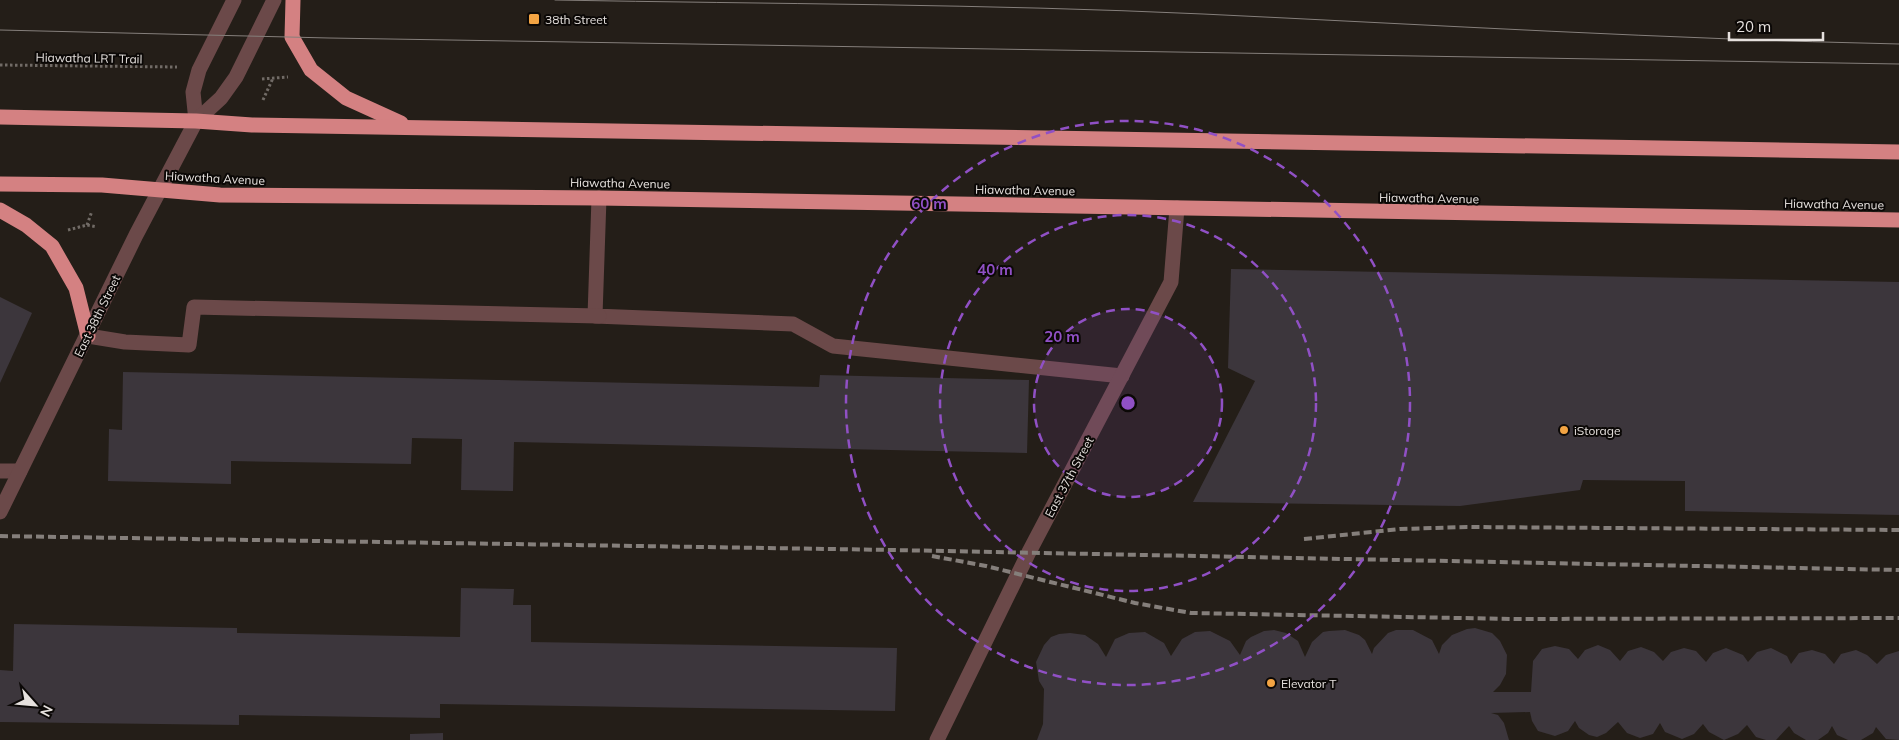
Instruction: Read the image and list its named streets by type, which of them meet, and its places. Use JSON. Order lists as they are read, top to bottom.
{
  "streets": {
    "highway": ["Hiawatha Avenue"],
    "street": ["East 38th Street", "East 37th Street"],
    "path": ["Hiawatha LRT Trail"]
  },
  "crossings": [
    ["Hiawatha Avenue", "East 38th Street"],
    ["Hiawatha Avenue", "East 37th Street"]
  ],
  "places": {
    "transit": ["38th Street"],
    "other": ["iStorage", "Elevator T"]
  },
  "scale_bar": "20 m",
  "north": "bottom right",
  "rings": ["60 m", "40 m", "20 m"]
}
